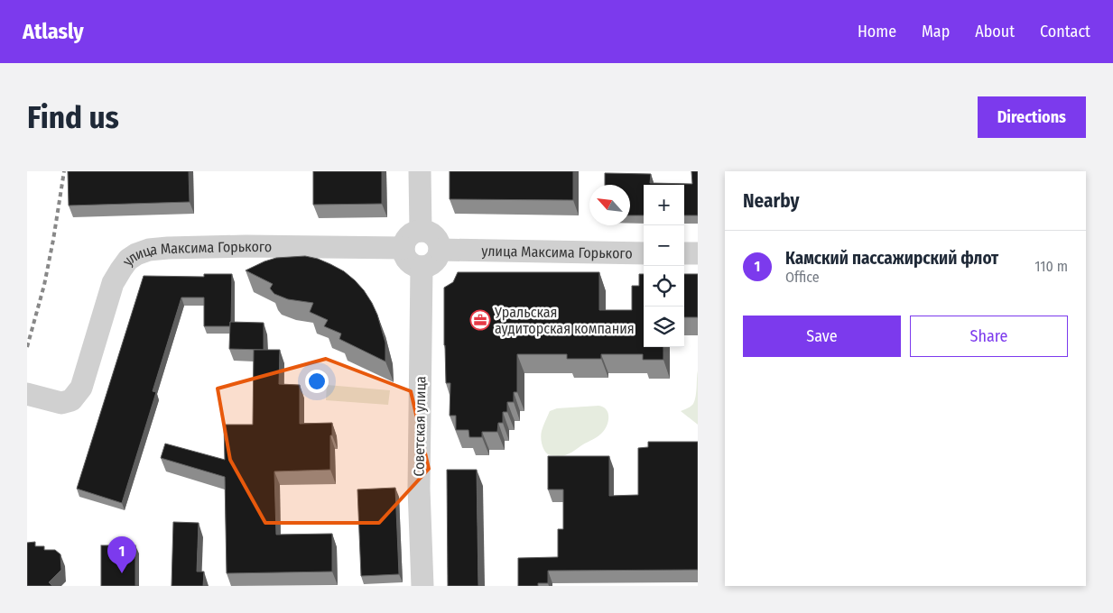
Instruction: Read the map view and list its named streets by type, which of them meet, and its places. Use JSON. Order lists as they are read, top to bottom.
{
  "streets": {
    "street": ["улица Максима Горького", "Советская улица"]
  },
  "crossings": [
    ["улица Максима Горького", "Советская улица"]
  ],
  "places": {
    "office": ["Уральская аудиторская компания"]
  },
  "north": "top left",
  "page": {
    "header": "Atlasly",
    "nav": [
      "Home",
      "Map",
      "About",
      "Contact"
    ],
    "buttons": [
      "Directions",
      ["Save", "Share"]
    ],
    "title": "Find us",
    "heading": "Nearby",
    "map_buttons": ["+", "−"],
    "list": [
      {
        "mark": "1",
        "name": "Камский пассажирский флот",
        "note": "Office",
        "value": "110 m"
      }
    ],
    "pins": "1"
  }
}
